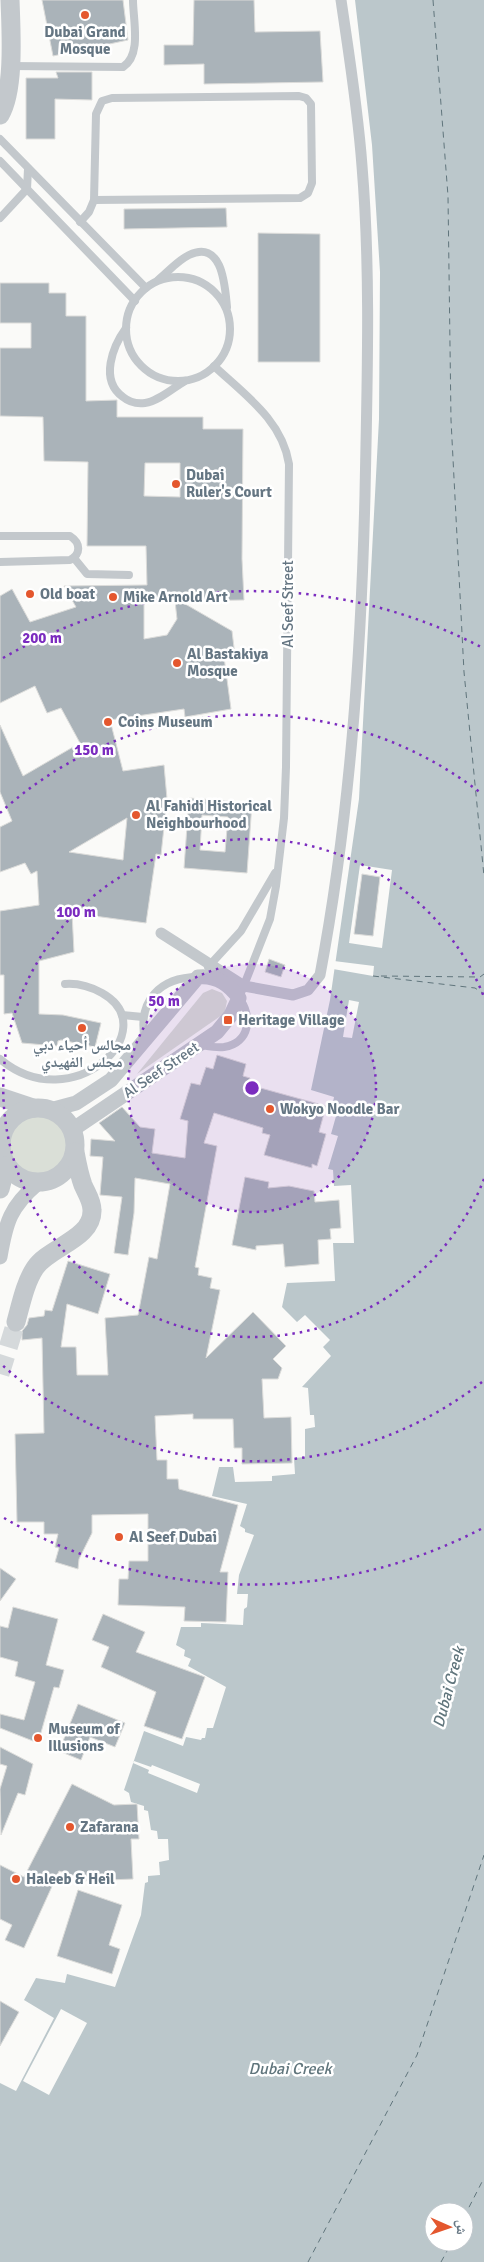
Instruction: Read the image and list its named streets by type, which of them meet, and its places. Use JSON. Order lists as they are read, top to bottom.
{
  "streets": {
    "street": ["Al Seef Street"]
  },
  "water": ["Dubai Creek"],
  "places": {
    "other": [
      "Dubai Grand Mosque",
      "Dubai Ruler's Court",
      "Old boat",
      "Mike Arnold Art",
      "Al Bastakiya Mosque",
      "Coins Museum",
      "Al Fahidi Historical Neighbourhood",
      "مجالس أحياء دبي مجلس الفهيدي",
      "Wokyo Noodle Bar",
      "Al Seef Dubai",
      "Museum of Illusions",
      "Zafarana",
      "Haleeb & Heil"
    ],
    "transit": ["Heritage Village"]
  },
  "north": "right",
  "rings": [
    "200 m",
    "150 m",
    "100 m",
    "50 m"
  ]
}
